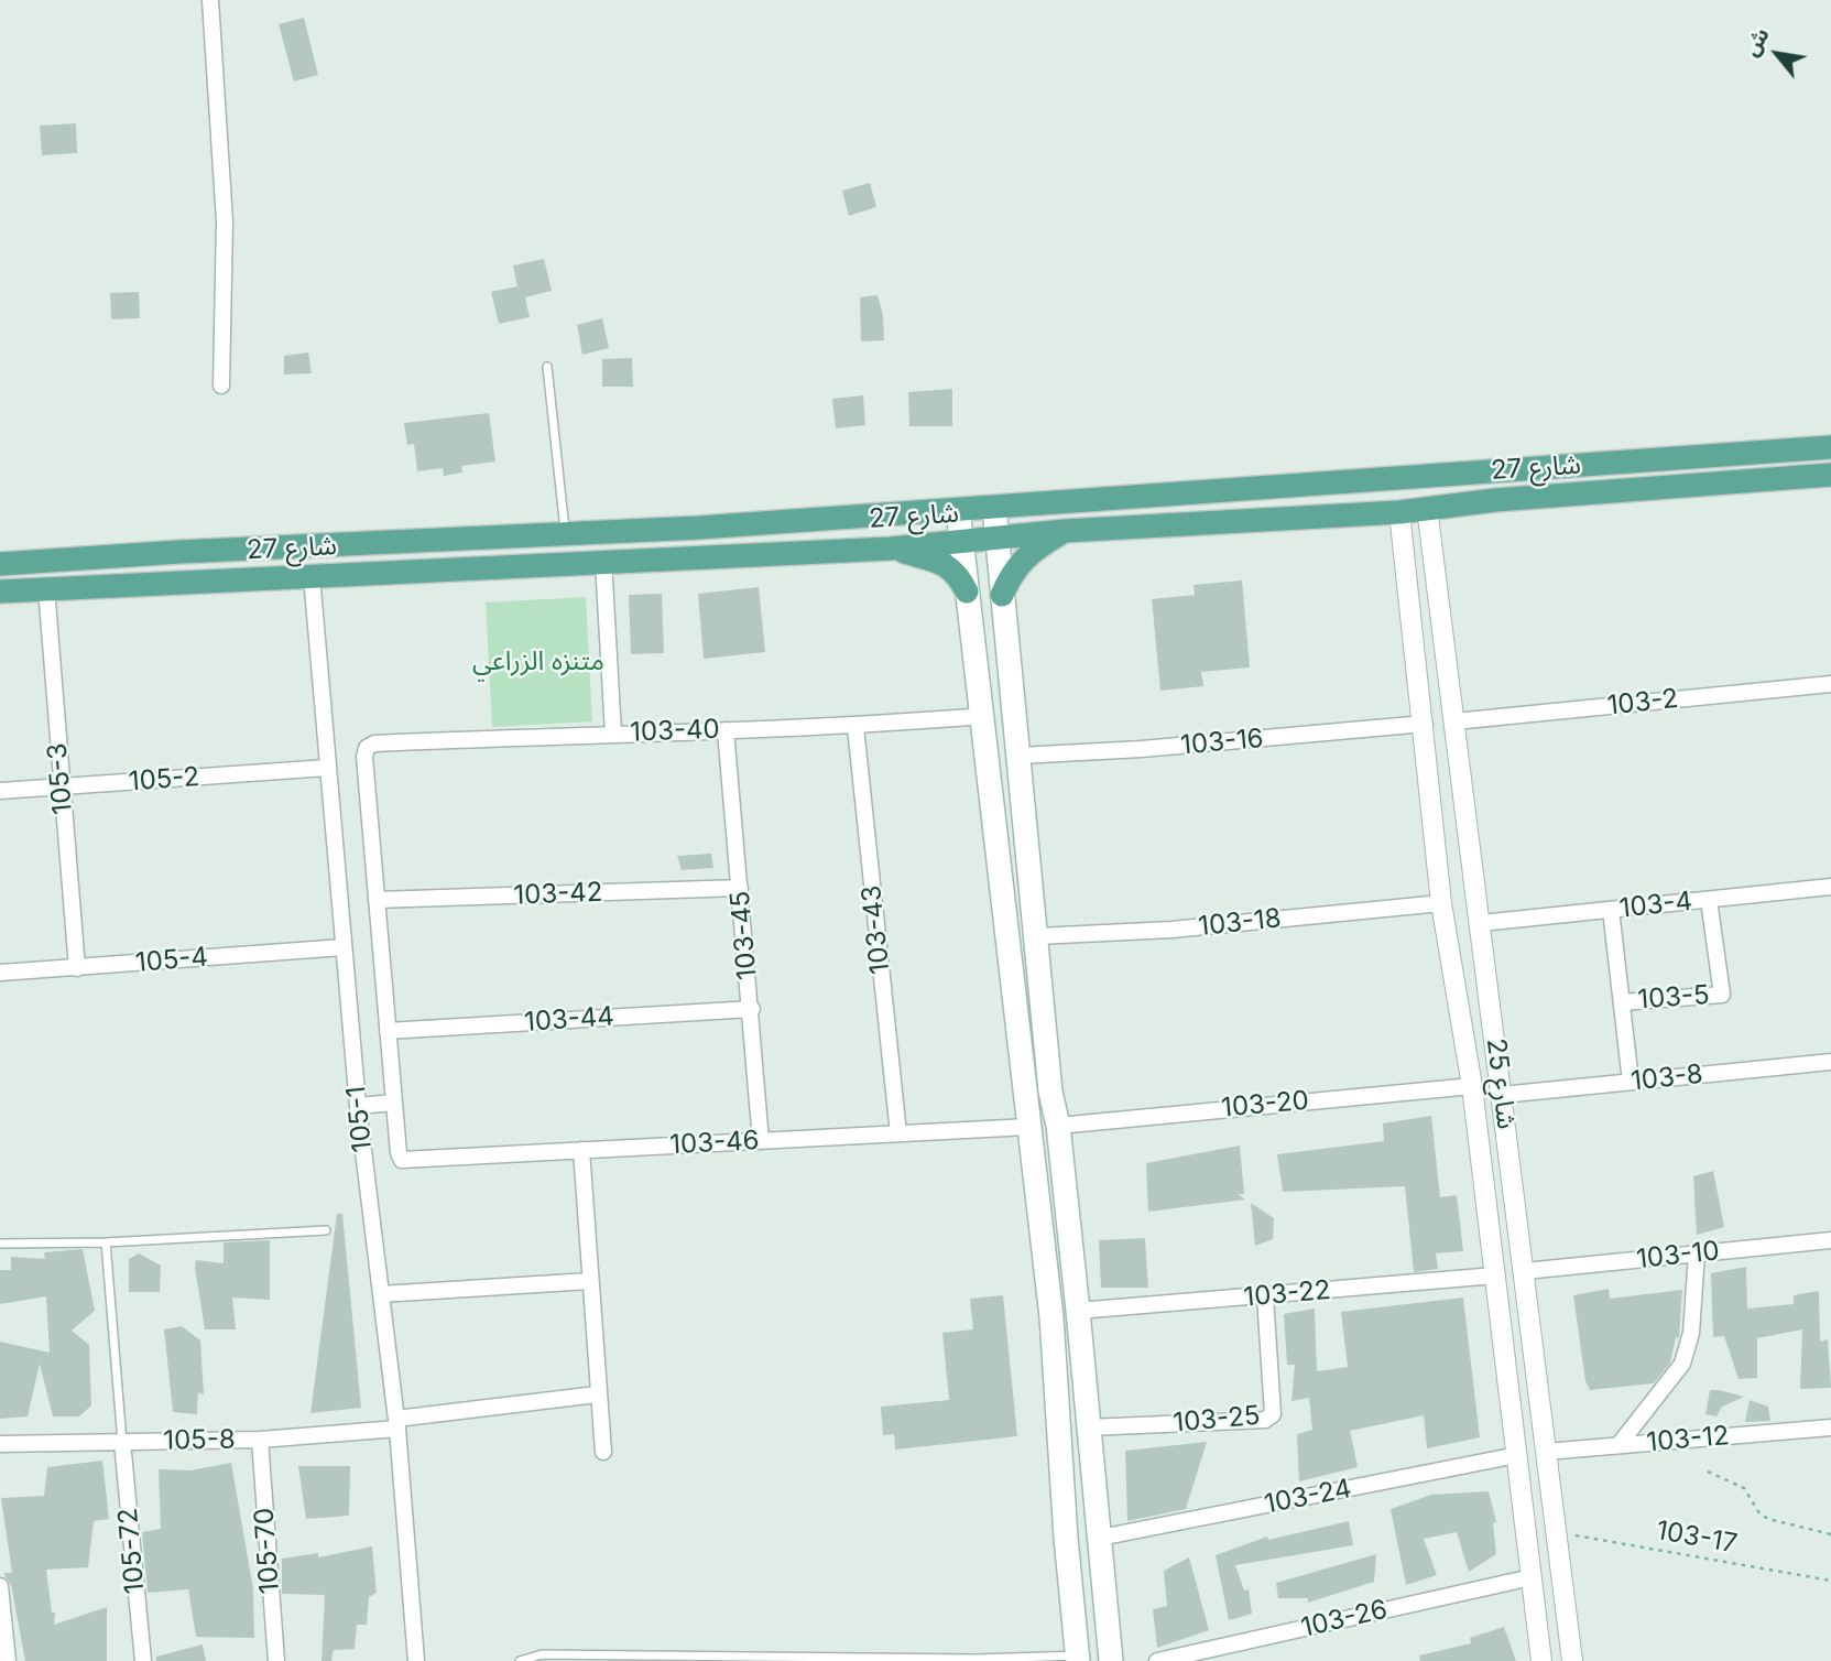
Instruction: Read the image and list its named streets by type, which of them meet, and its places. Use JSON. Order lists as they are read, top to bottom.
{
  "streets": {
    "main road": ["شارع 27"],
    "street": [
      "103-2",
      "103-40",
      "103-16",
      "105-3",
      "105-2",
      "103-42",
      "103-4",
      "103-18",
      "103-43",
      "103-45",
      "105-4",
      "103-5",
      "103-44",
      "103-8",
      "شارع 25",
      "103-20",
      "105-1",
      "103-46",
      "103-10",
      "103-22",
      "103-25",
      "103-12",
      "105-8",
      "103-24",
      "105-72",
      "105-70",
      "103-26"
    ],
    "path": ["103-17"]
  },
  "crossings": [
    ["شارع 27", "105-3"],
    ["شارع 27", "شارع 25"],
    ["شارع 27", "105-1"],
    ["103-2", "شارع 25"],
    ["103-40", "103-42"],
    ["103-40", "103-43"],
    ["103-40", "103-45"],
    ["103-16", "شارع 25"],
    ["105-3", "105-2"],
    ["105-3", "105-4"],
    ["105-2", "105-1"],
    ["103-42", "103-45"],
    ["103-4", "103-5"],
    ["103-4", "شارع 25"],
    ["103-18", "شارع 25"],
    ["103-43", "103-46"],
    ["103-45", "103-44"],
    ["103-45", "103-46"],
    ["105-4", "105-1"],
    ["103-8", "شارع 25"],
    ["شارع 25", "103-20"],
    ["شارع 25", "103-10"],
    ["شارع 25", "103-22"],
    ["شارع 25", "103-12"],
    ["شارع 25", "103-24"],
    ["شارع 25", "103-17"],
    ["شارع 25", "103-26"],
    ["105-1", "105-8"],
    ["103-22", "103-25"],
    ["105-8", "105-72"],
    ["105-8", "105-70"]
  ],
  "parks": ["متنزه الزراعي"],
  "north": "top left"
}
